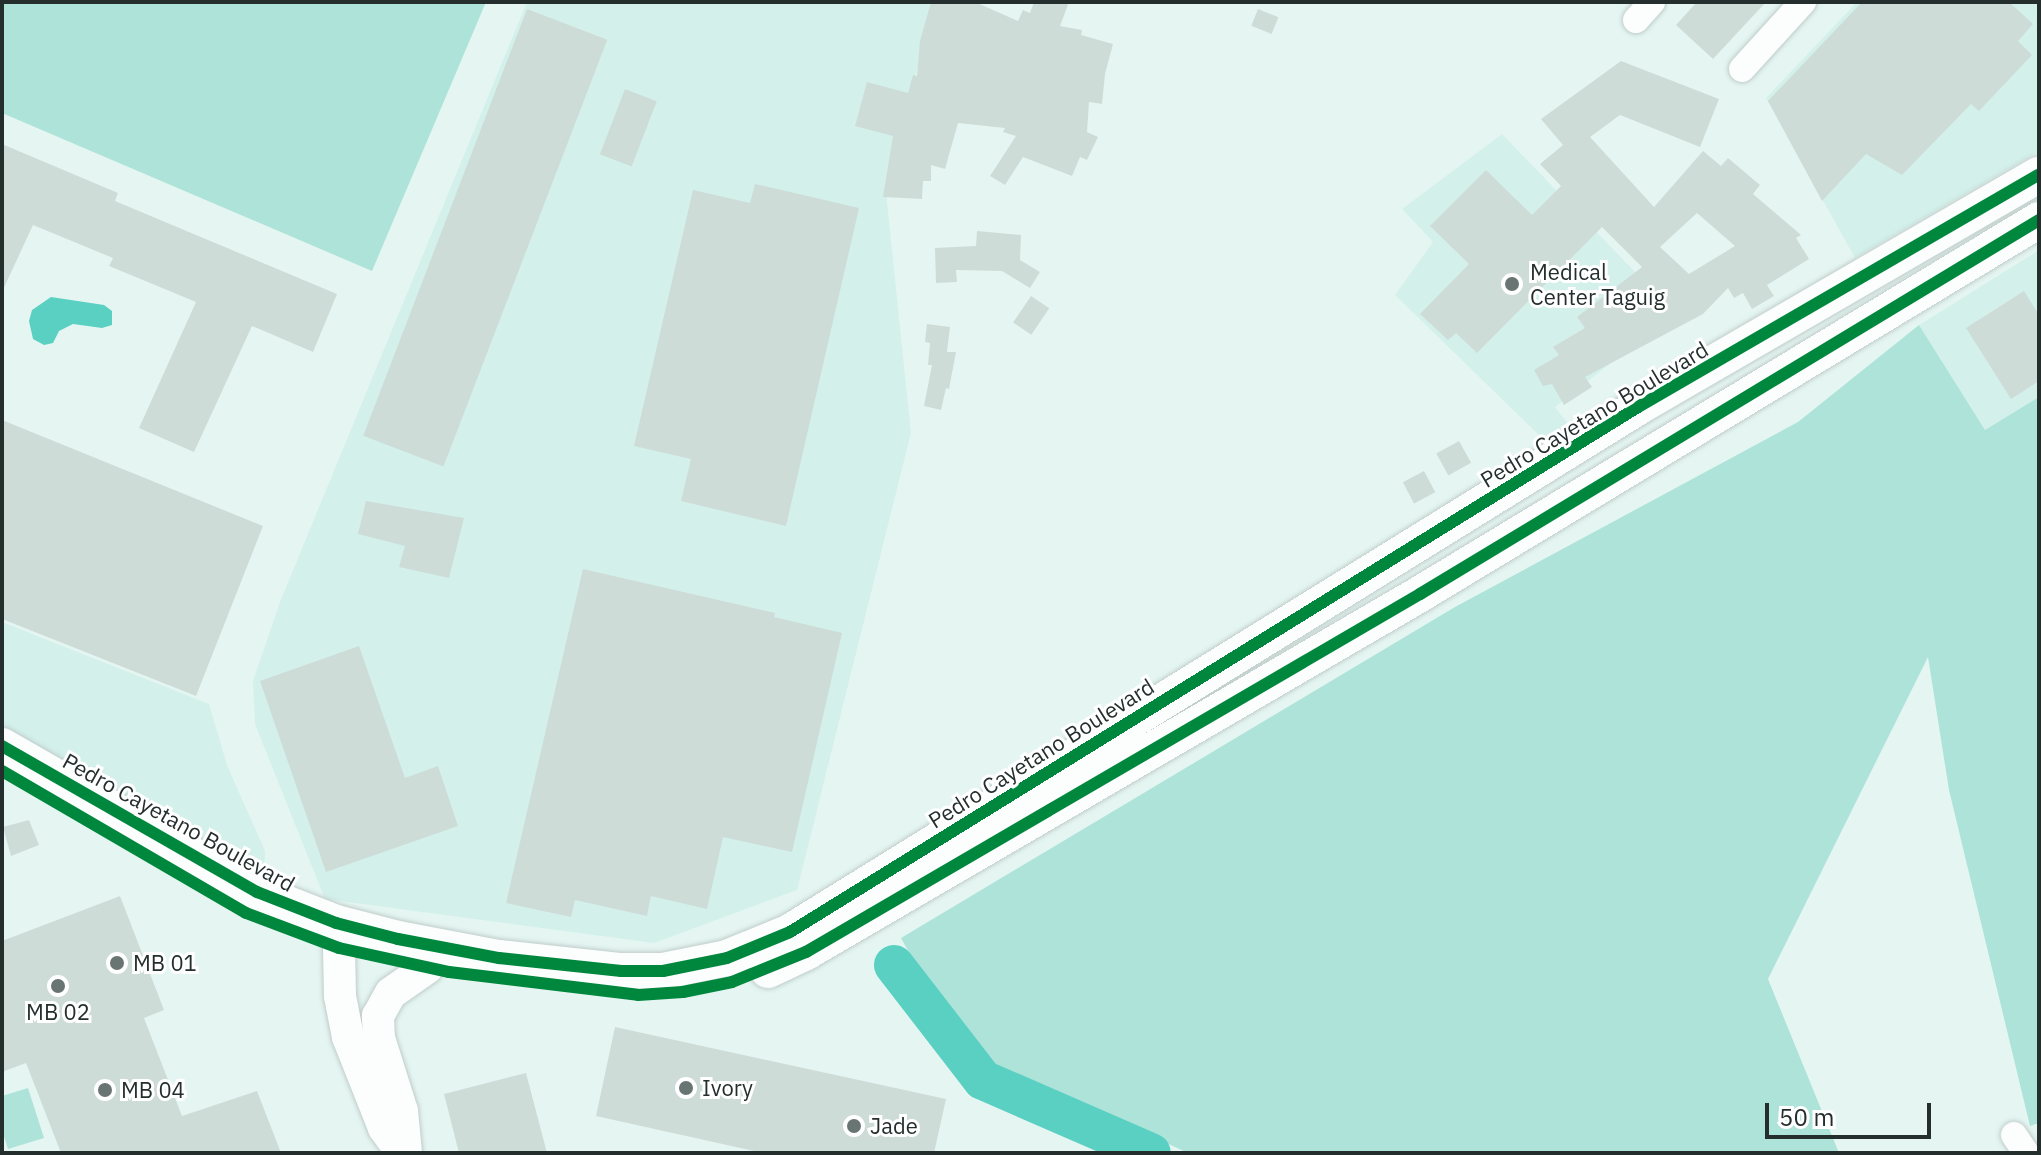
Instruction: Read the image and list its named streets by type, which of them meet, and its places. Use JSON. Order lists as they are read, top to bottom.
{
  "streets": {
    "main road": ["Pedro Cayetano Boulevard"]
  },
  "places": [
    "Medical Center Taguig",
    "MB 01",
    "MB 02",
    "Ivory",
    "MB 04",
    "Jade"
  ],
  "scale_bar": "50 m"
}
